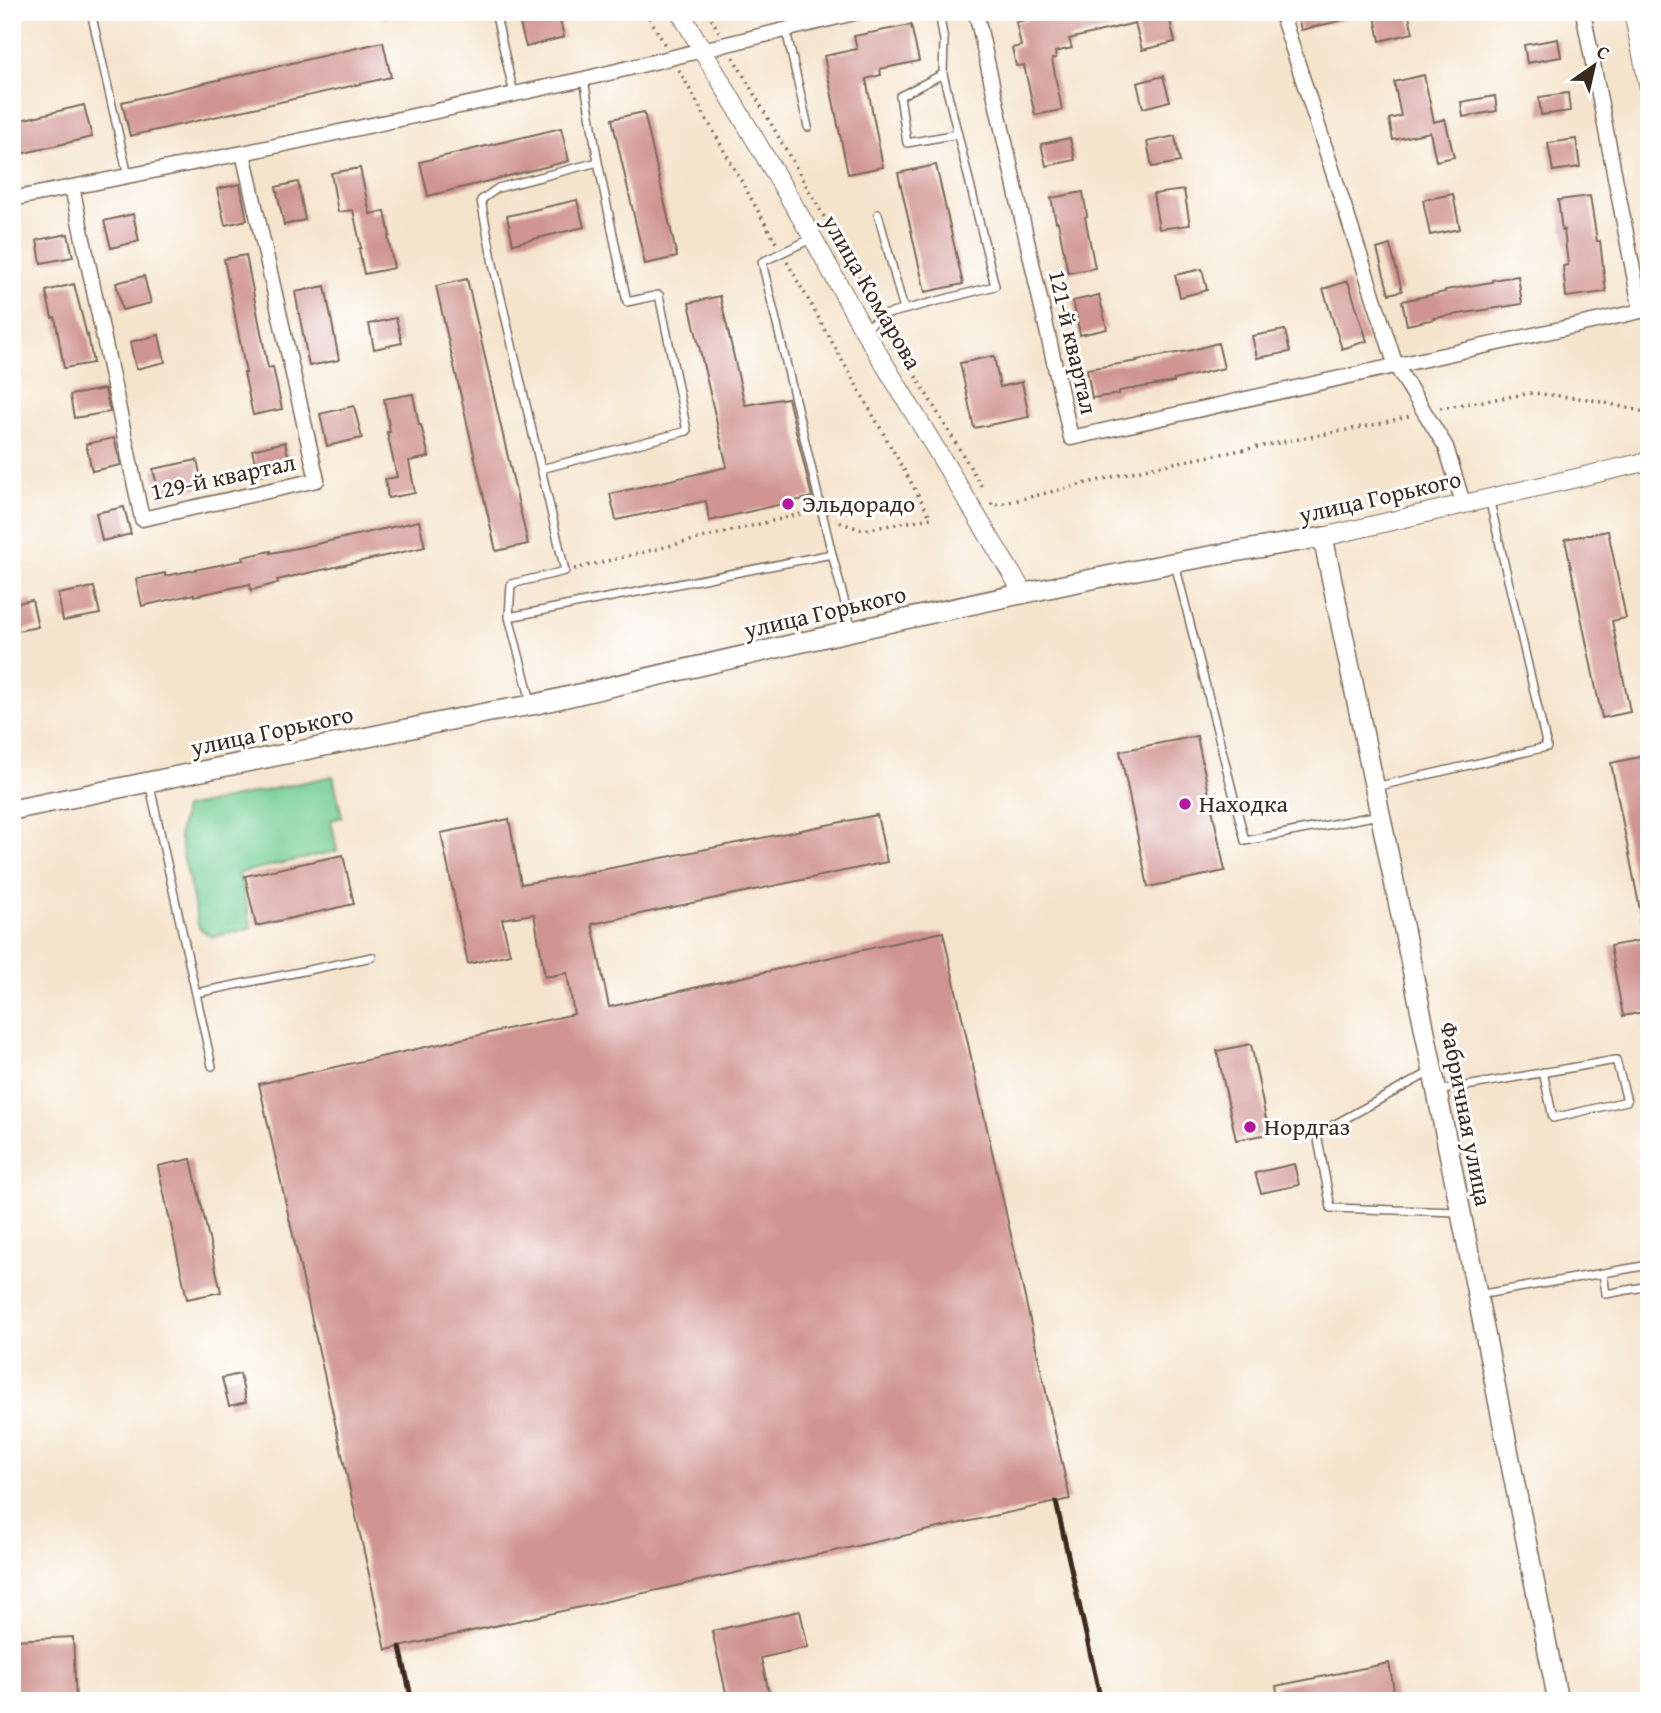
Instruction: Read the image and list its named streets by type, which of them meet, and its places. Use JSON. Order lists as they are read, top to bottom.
{
  "streets": {
    "main road": ["улица Горького", "Фабричная улица"],
    "street": ["улица Комарова", "121-й квартал", "129-й квартал"]
  },
  "crossings": [
    ["улица Комарова", "улица Горького"],
    ["улица Горького", "Фабричная улица"]
  ],
  "places": ["Эльдорадо", "Находка", "Нордгаз"],
  "north": "top right"
}
